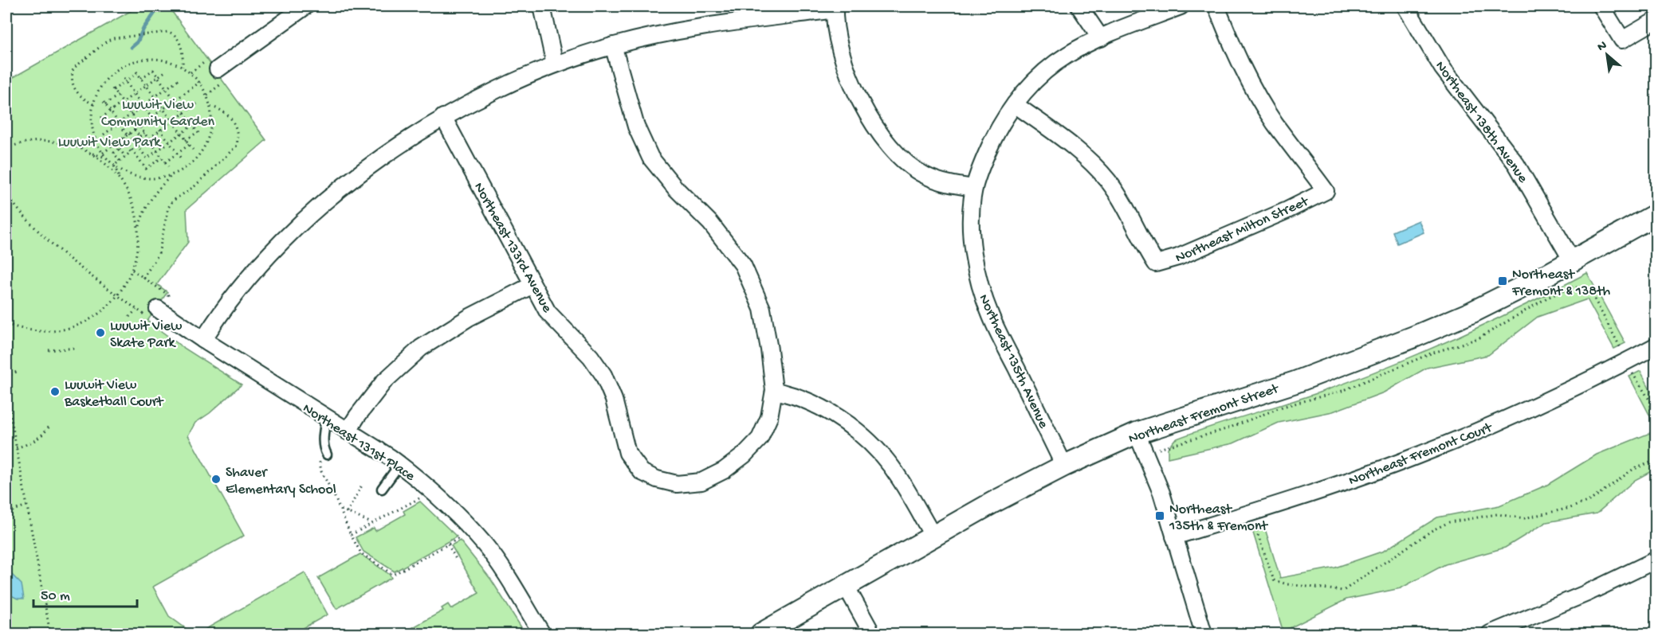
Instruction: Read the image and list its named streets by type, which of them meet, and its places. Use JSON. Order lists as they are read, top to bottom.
{
  "streets": {
    "street": [
      "Northeast 138th Avenue",
      "Northeast Milton Street",
      "Northeast 133rd Avenue",
      "Northeast 135th Avenue",
      "Northeast Fremont Street",
      "Northeast 131st Place",
      "Northeast Fremont Court"
    ]
  },
  "crossings": [
    ["Northeast 138th Avenue", "Northeast Fremont Street"],
    ["Northeast Milton Street", "Northeast 135th Avenue"],
    ["Northeast 135th Avenue", "Northeast Fremont Street"]
  ],
  "parks": ["Luuwit View Community Garden", "Luuwit View Park"],
  "places": {
    "transit": ["Northeast Fremont & 138th", "Northeast 135th & Fremont"],
    "other": ["Luuwit View Skate Park", "Luuwit View Basketball Court", "Shaver Elementary School"]
  },
  "scale_bar": "50 m",
  "north": "top left"
}
